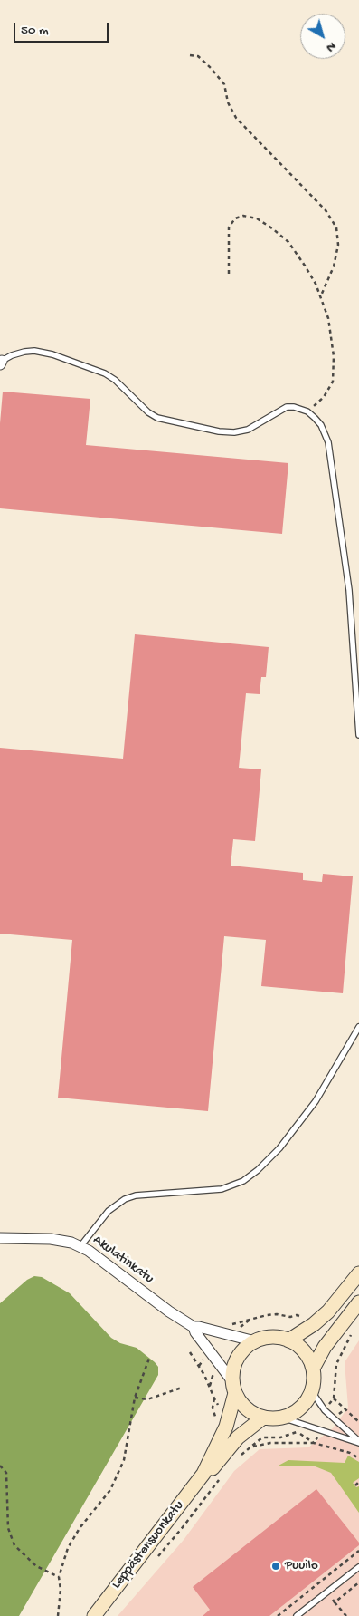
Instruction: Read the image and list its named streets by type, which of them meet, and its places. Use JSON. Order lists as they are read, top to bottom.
{
  "streets": {
    "main road": ["Leppästensuonkatu"],
    "street": ["Akulatinkatu"]
  },
  "crossings": [
    ["Akulatinkatu", "Leppästensuonkatu"]
  ],
  "places": ["Puuilo"],
  "scale_bar": "50 m",
  "north": "bottom right"
}
